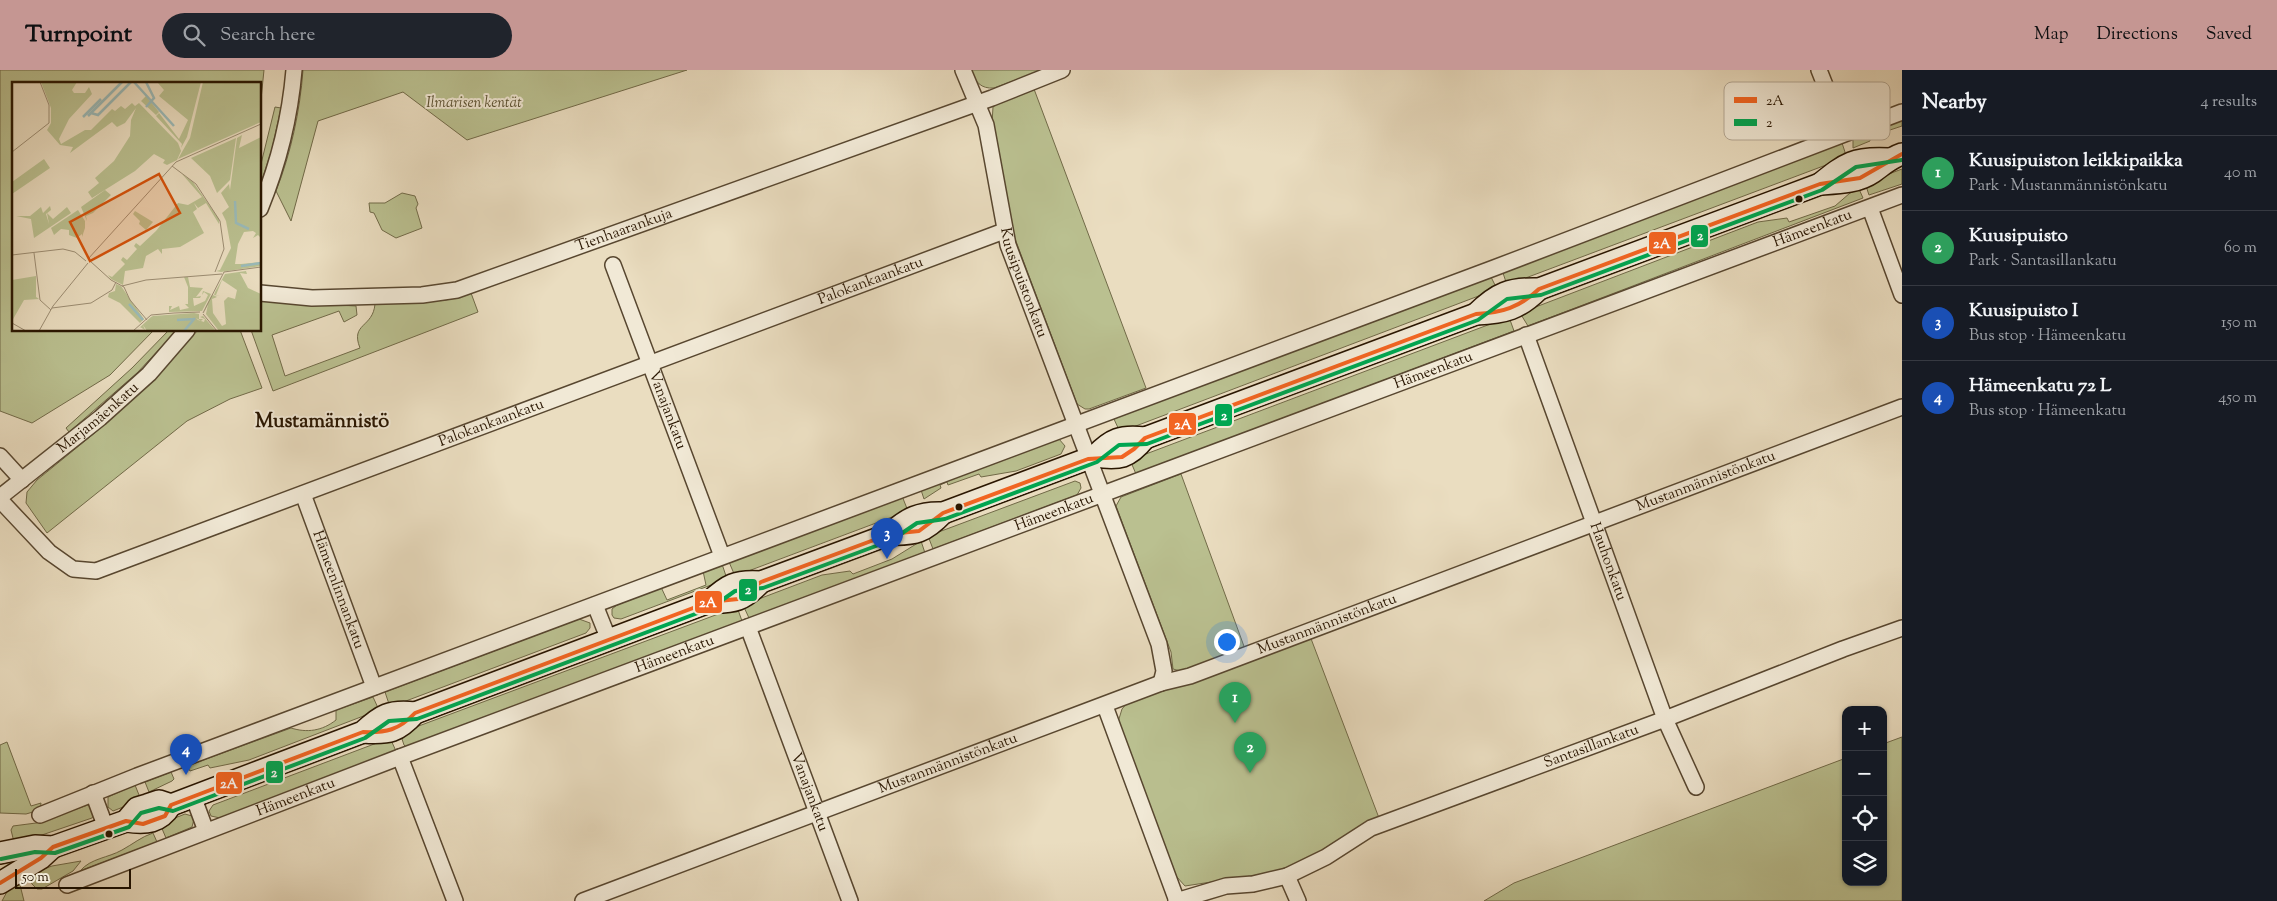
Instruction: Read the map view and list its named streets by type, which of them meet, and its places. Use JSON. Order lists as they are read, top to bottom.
{
  "streets": {
    "street": [
      "Hämeenkatu",
      "Tienhaarankuja",
      "Palokankaankatu",
      "Kuusipuistonkatu",
      "Vanajankatu",
      "Marjamäenkatu",
      "Mustanmännistönkatu",
      "Hauhonkatu",
      "Hämeenlinnankatu",
      "Santasillankatu"
    ]
  },
  "crossings": [
    ["Hämeenkatu", "Kuusipuistonkatu"],
    ["Hämeenkatu", "Vanajankatu"],
    ["Hämeenkatu", "Hauhonkatu"],
    ["Tienhaarankuja", "Kuusipuistonkatu"],
    ["Palokankaankatu", "Kuusipuistonkatu"],
    ["Palokankaankatu", "Vanajankatu"],
    ["Palokankaankatu", "Marjamäenkatu"],
    ["Palokankaankatu", "Hämeenlinnankatu"],
    ["Kuusipuistonkatu", "Mustanmännistönkatu"],
    ["Vanajankatu", "Mustanmännistönkatu"],
    ["Mustanmännistönkatu", "Hauhonkatu"],
    ["Hauhonkatu", "Santasillankatu"]
  ],
  "districts": ["Mustamännistö"],
  "parks": ["Ilmarisen kentät"],
  "lines": ["transit line 2A", "transit line 2"],
  "legend": ["2A", "2"],
  "scale_bar": "50 m",
  "page": {
    "header": "Turnpoint",
    "search": "Search here",
    "nav": ["Map", "Directions", "Saved"],
    "heading": ["Nearby", "4 results"],
    "list": [
      {
        "mark": "1",
        "name": "Kuusipuiston leikkipaikka",
        "note": "Park · Mustanmännistönkatu",
        "value": "40 m"
      },
      {
        "mark": "2",
        "name": "Kuusipuisto",
        "note": "Park · Santasillankatu",
        "value": "60 m"
      },
      {
        "mark": "3",
        "name": "Kuusipuisto I",
        "note": "Bus stop · Hämeenkatu",
        "value": "150 m"
      },
      {
        "mark": "4",
        "name": "Hämeenkatu 72 L",
        "note": "Bus stop · Hämeenkatu",
        "value": "450 m"
      }
    ],
    "pins": [
      "3",
      "1",
      "2",
      "4"
    ],
    "map_buttons": ["+", "−"],
    "scale": "50 m"
  }
}
